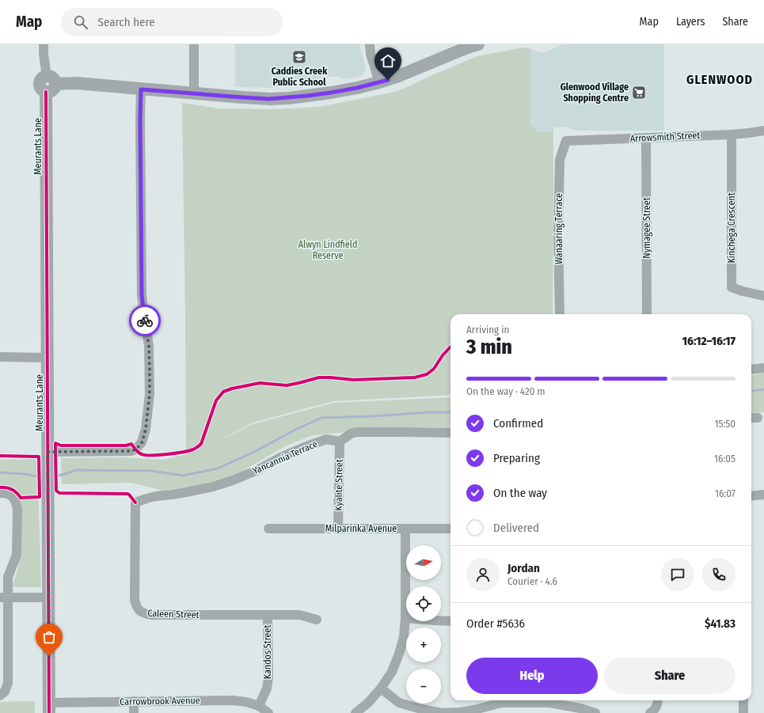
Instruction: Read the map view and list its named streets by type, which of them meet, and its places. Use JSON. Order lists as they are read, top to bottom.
{
  "streets": {
    "street": [
      "Arrowsmith Street",
      "Meurants Lane",
      "Nymagee Street",
      "Kinchega Crescent",
      "Wanaaring Terrace",
      "Yancannia Terrace",
      "Kyalite Street",
      "Milparinka Avenue",
      "Caleen Street",
      "Kandos Street",
      "Carrowbrook Avenue"
    ]
  },
  "crossings": [
    ["Arrowsmith Street", "Nymagee Street"],
    ["Arrowsmith Street", "Kinchega Crescent"],
    ["Arrowsmith Street", "Wanaaring Terrace"],
    ["Meurants Lane", "Carrowbrook Avenue"],
    ["Yancannia Terrace", "Kyalite Street"],
    ["Yancannia Terrace", "Caleen Street"],
    ["Kyalite Street", "Milparinka Avenue"],
    ["Caleen Street", "Kandos Street"],
    ["Kandos Street", "Carrowbrook Avenue"]
  ],
  "districts": ["GLENWOOD"],
  "parks": ["Alwyn Lindfield Reserve"],
  "places": {
    "school or university": ["Caddies Creek Public School"],
    "supermarket": ["Glenwood Village Shopping Centre"]
  },
  "north": "right",
  "page": {
    "header": "Map",
    "search": "Search here",
    "nav": ["Map", "Layers", "Share"],
    "heading": ["3 min", "Arriving in", "16:12–16:17"],
    "panel": [
      "Jordan",
      "Courier · 4.6",
      "Order #5636",
      "$41.83"
    ],
    "bar": "On the way · 420 m",
    "list": [
      ["Confirmed", "15:50"],
      ["Preparing", "16:05"],
      ["On the way", "16:07"],
      "Delivered"
    ],
    "map_buttons": ["+", "−"],
    "buttons": ["Help", "Share"]
  }
}
